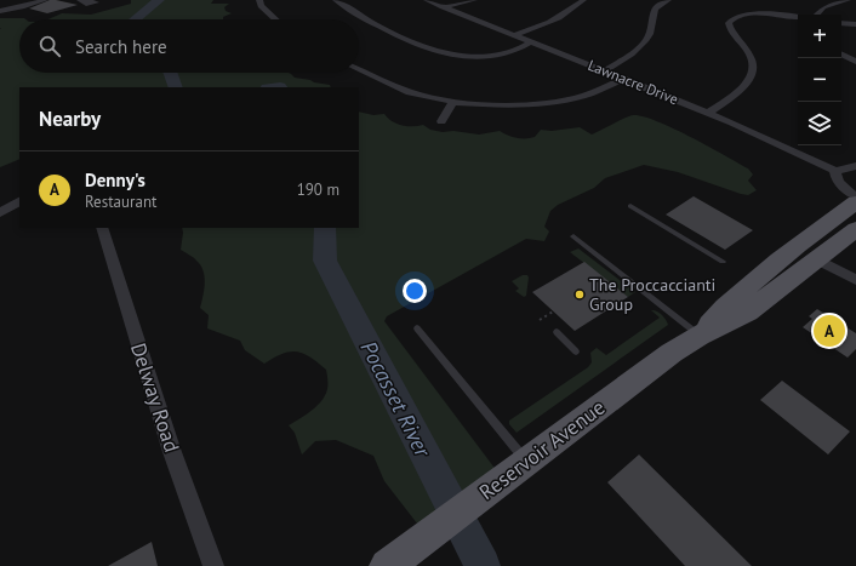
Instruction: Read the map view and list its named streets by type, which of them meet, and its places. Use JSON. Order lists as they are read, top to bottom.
{
  "streets": {
    "main road": ["Reservoir Avenue"],
    "street": ["Lawnacre Drive", "Delway Road"]
  },
  "water": ["Pocasset River"],
  "places": ["The Proccaccianti Group"],
  "page": {
    "map_buttons": ["+", "−"],
    "search": "Search here",
    "heading": "Nearby",
    "list": [
      {
        "mark": "A",
        "name": "Denny's",
        "note": "Restaurant",
        "value": "190 m"
      }
    ],
    "pins": "A"
  }
}
